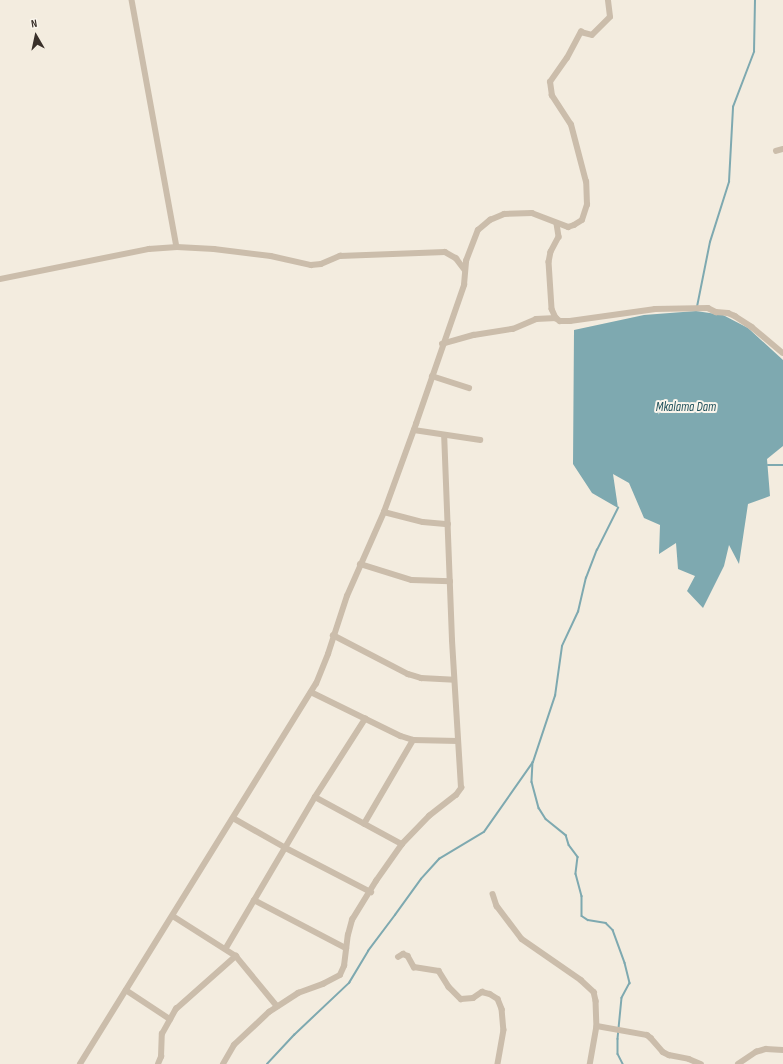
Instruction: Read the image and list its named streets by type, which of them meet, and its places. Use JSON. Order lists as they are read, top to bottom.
{
  "water": ["Mkalama Dam"],
  "north": "top"
}
